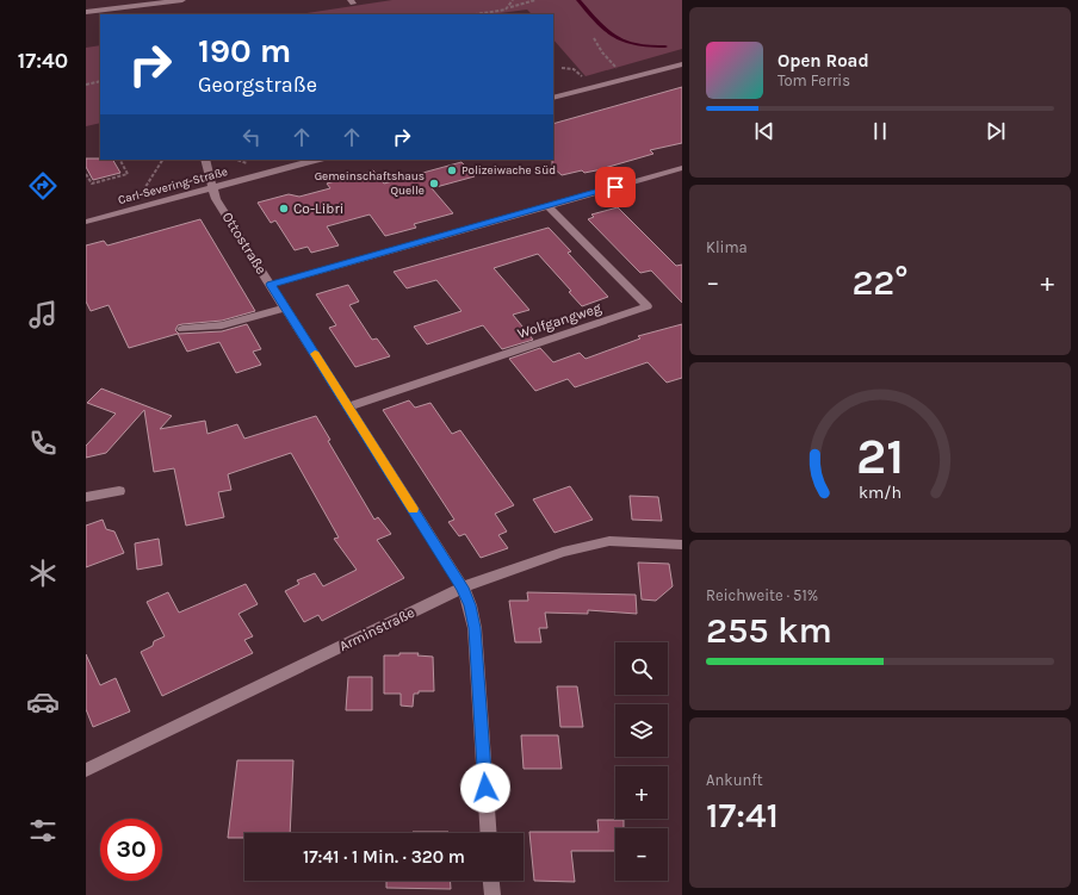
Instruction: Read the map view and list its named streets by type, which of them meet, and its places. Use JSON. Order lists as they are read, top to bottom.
{
  "streets": {
    "street": [
      "Carl-Severing-Straße",
      "Ottostraße",
      "Wolfgangweg",
      "Arminstraße"
    ]
  },
  "crossings": [
    ["Carl-Severing-Straße", "Ottostraße"],
    ["Ottostraße", "Wolfgangweg"],
    ["Ottostraße", "Arminstraße"]
  ],
  "places": ["Polizeiwache Süd", "Gemeinschaftshaus Quelle", "Co-Libri"],
  "page": {
    "tabs": "17:40",
    "turn": ["190 m", "Georgstraße"],
    "song": ["Open Road", "Tom Ferris"],
    "tile": [
      "Klima",
      ["Reichweite · 51%", "255 km"],
      ["Ankunft", "17:41"]
    ],
    "heat": ["−", "22°", "+"],
    "map_buttons": ["+", "−"],
    "limit": "30",
    "trip": "17:41 · 1 Min. · 320 m",
    "gauge": ["21", "km/h"]
  }
}
